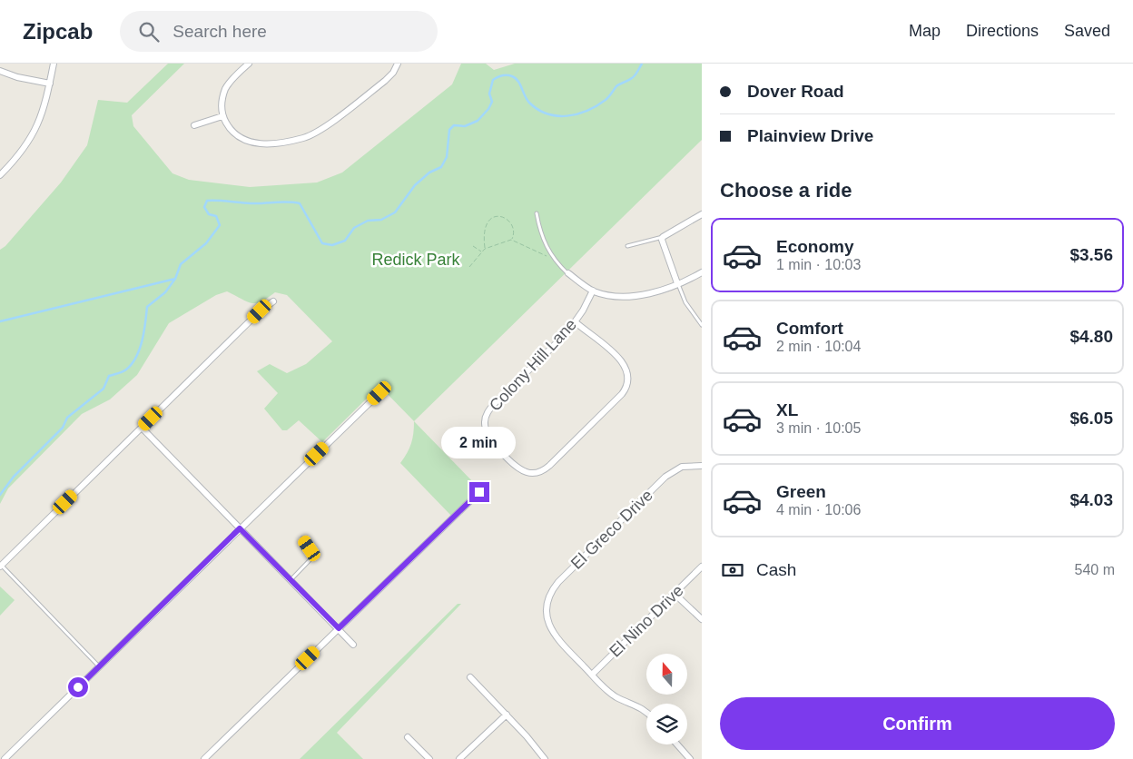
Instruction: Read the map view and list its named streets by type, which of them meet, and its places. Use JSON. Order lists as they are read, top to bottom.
{
  "streets": {
    "street": ["Colony Hill Lane", "El Greco Drive", "El Nino Drive"]
  },
  "crossings": [
    ["El Greco Drive", "El Nino Drive"]
  ],
  "parks": ["Redick Park"],
  "north": "top",
  "page": {
    "header": "Zipcab",
    "search": "Search here",
    "nav": ["Map", "Directions", "Saved"],
    "banner": ["Dover Road", "Plainview Drive"],
    "heading": "Choose a ride",
    "list": [
      {
        "name": "Economy",
        "note": "1 min · 10:03",
        "value": "$3.56"
      },
      {
        "name": "Comfort",
        "note": "2 min · 10:04",
        "value": "$4.80"
      },
      {
        "name": "XL",
        "note": "3 min · 10:05",
        "value": "$6.05"
      },
      {
        "name": "Green",
        "note": "4 min · 10:06",
        "value": "$4.03"
      }
    ],
    "bubble": "2 min",
    "pay": ["Cash", "540 m"],
    "buttons": "Confirm"
  }
}
